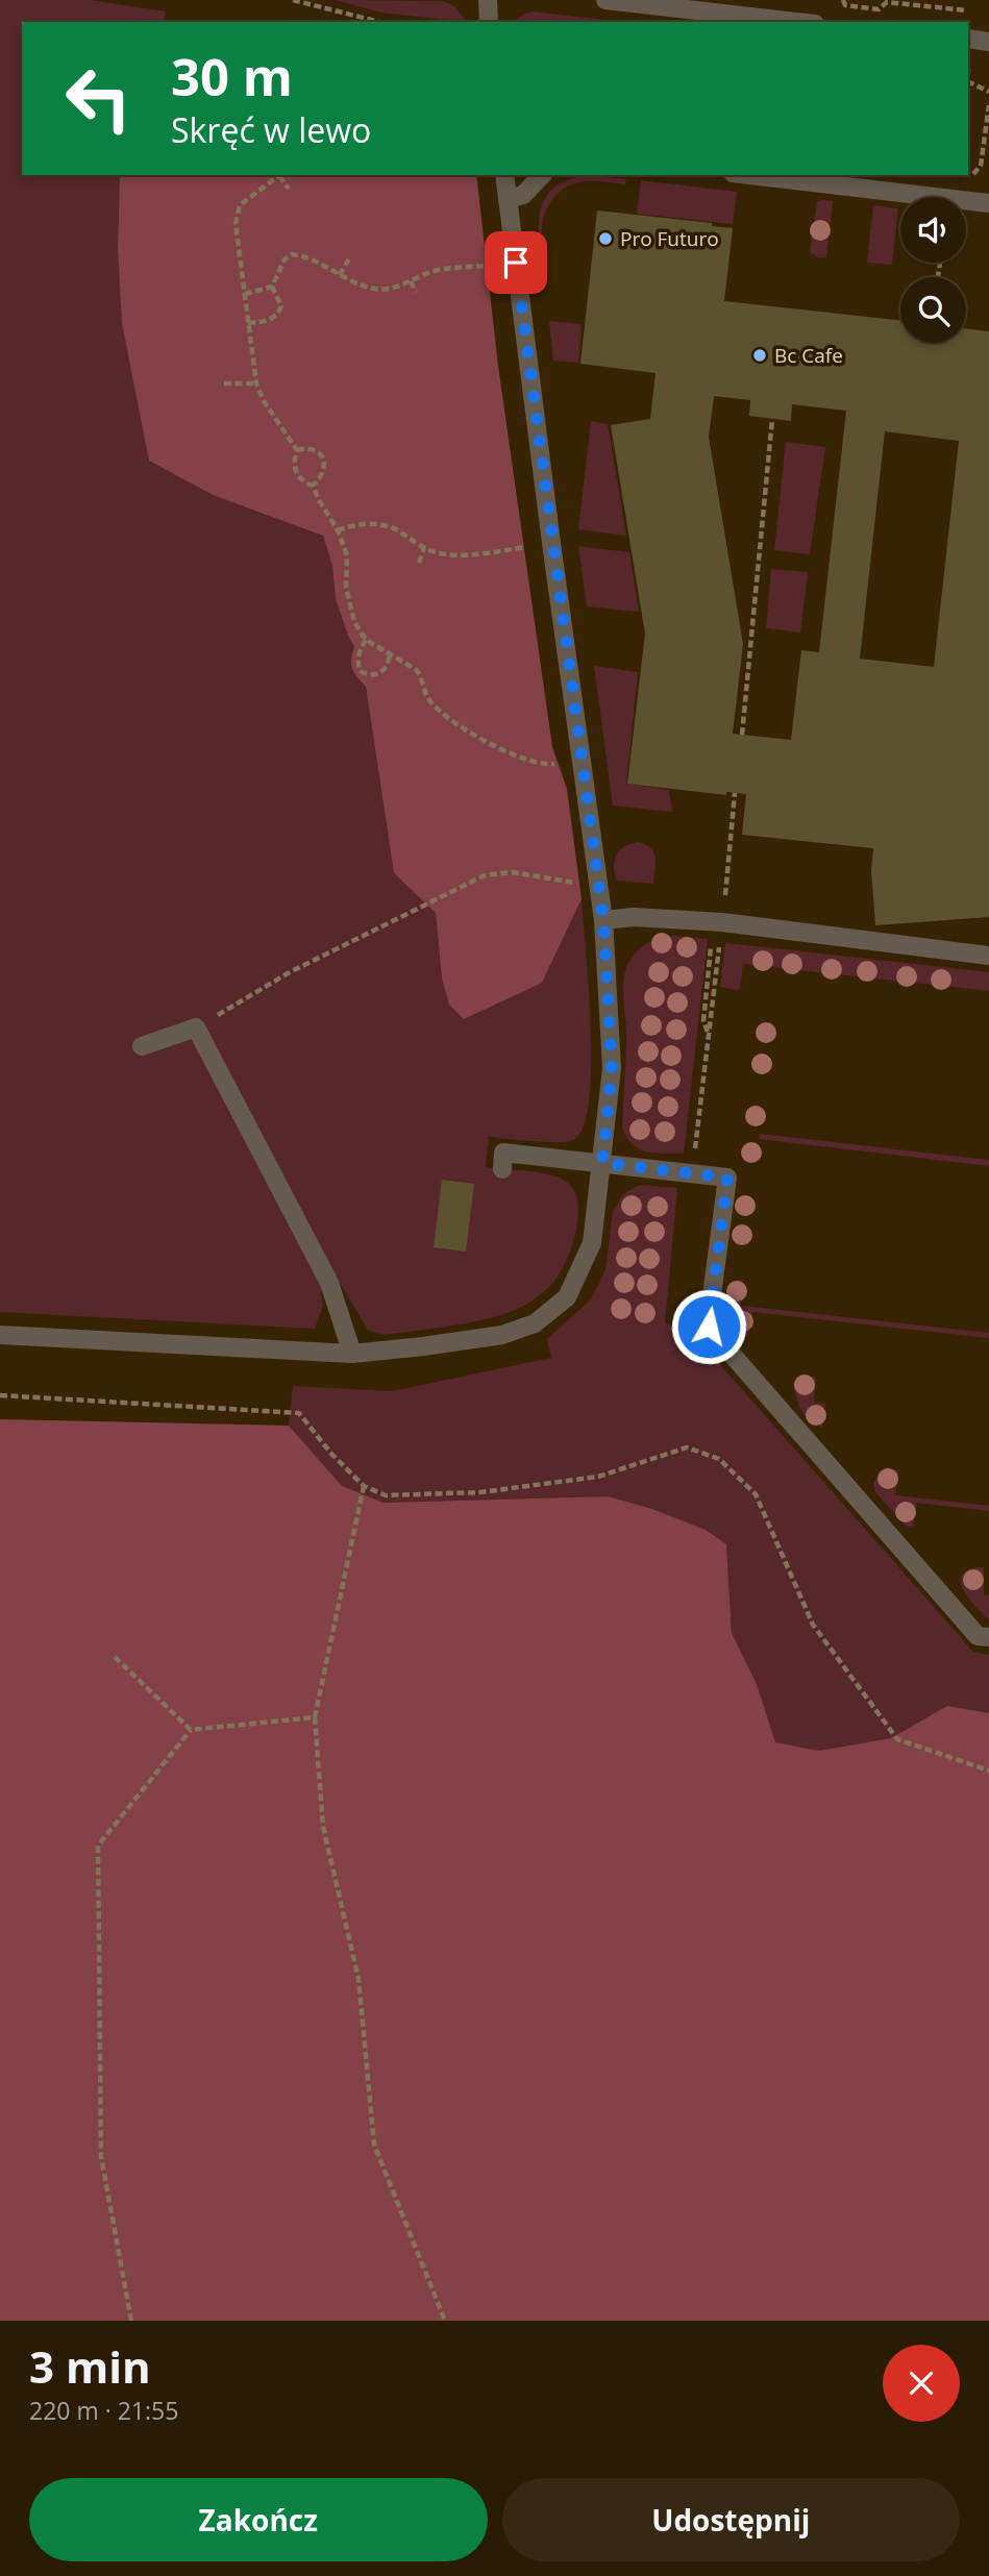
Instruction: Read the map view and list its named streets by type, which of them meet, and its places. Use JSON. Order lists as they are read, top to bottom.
{
  "places": ["Pro Futuro", "Bc Cafe"],
  "page": {
    "turn": ["30 m", "Skręć w lewo"],
    "heading": ["3 min", "220 m · 21:55"],
    "buttons": ["Zakończ", "Udostępnij"]
  }
}
